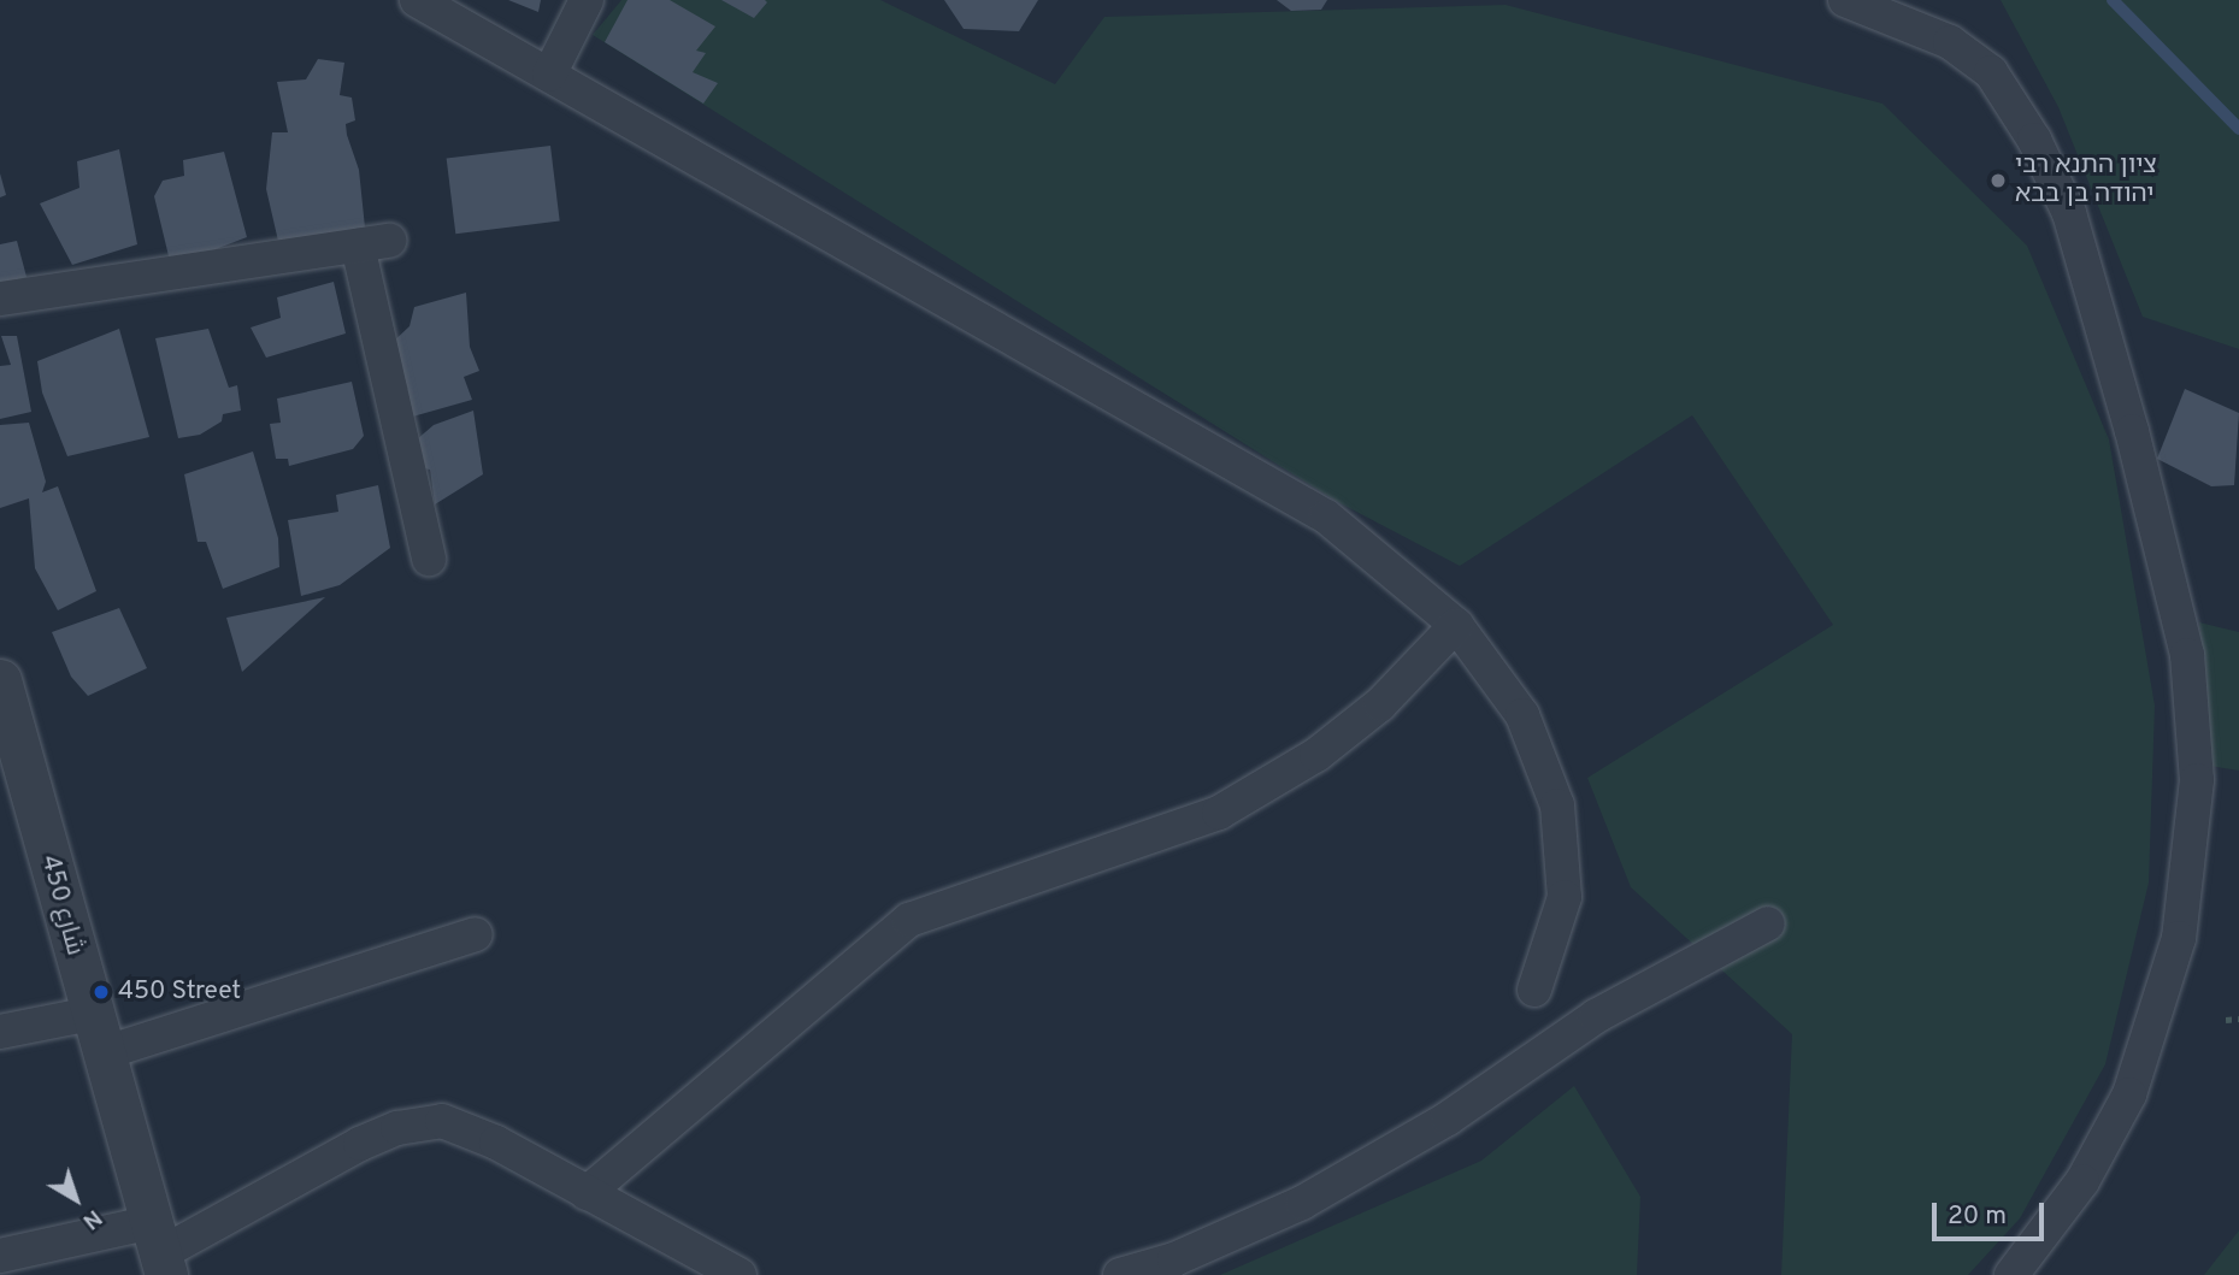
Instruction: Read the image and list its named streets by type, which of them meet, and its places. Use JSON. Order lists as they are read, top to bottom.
{
  "streets": {
    "street": ["شارع 450"]
  },
  "places": ["ציון התנא רבי יהודה בן בבא", "450 Street"],
  "scale_bar": "20 m",
  "north": "bottom right"
}
